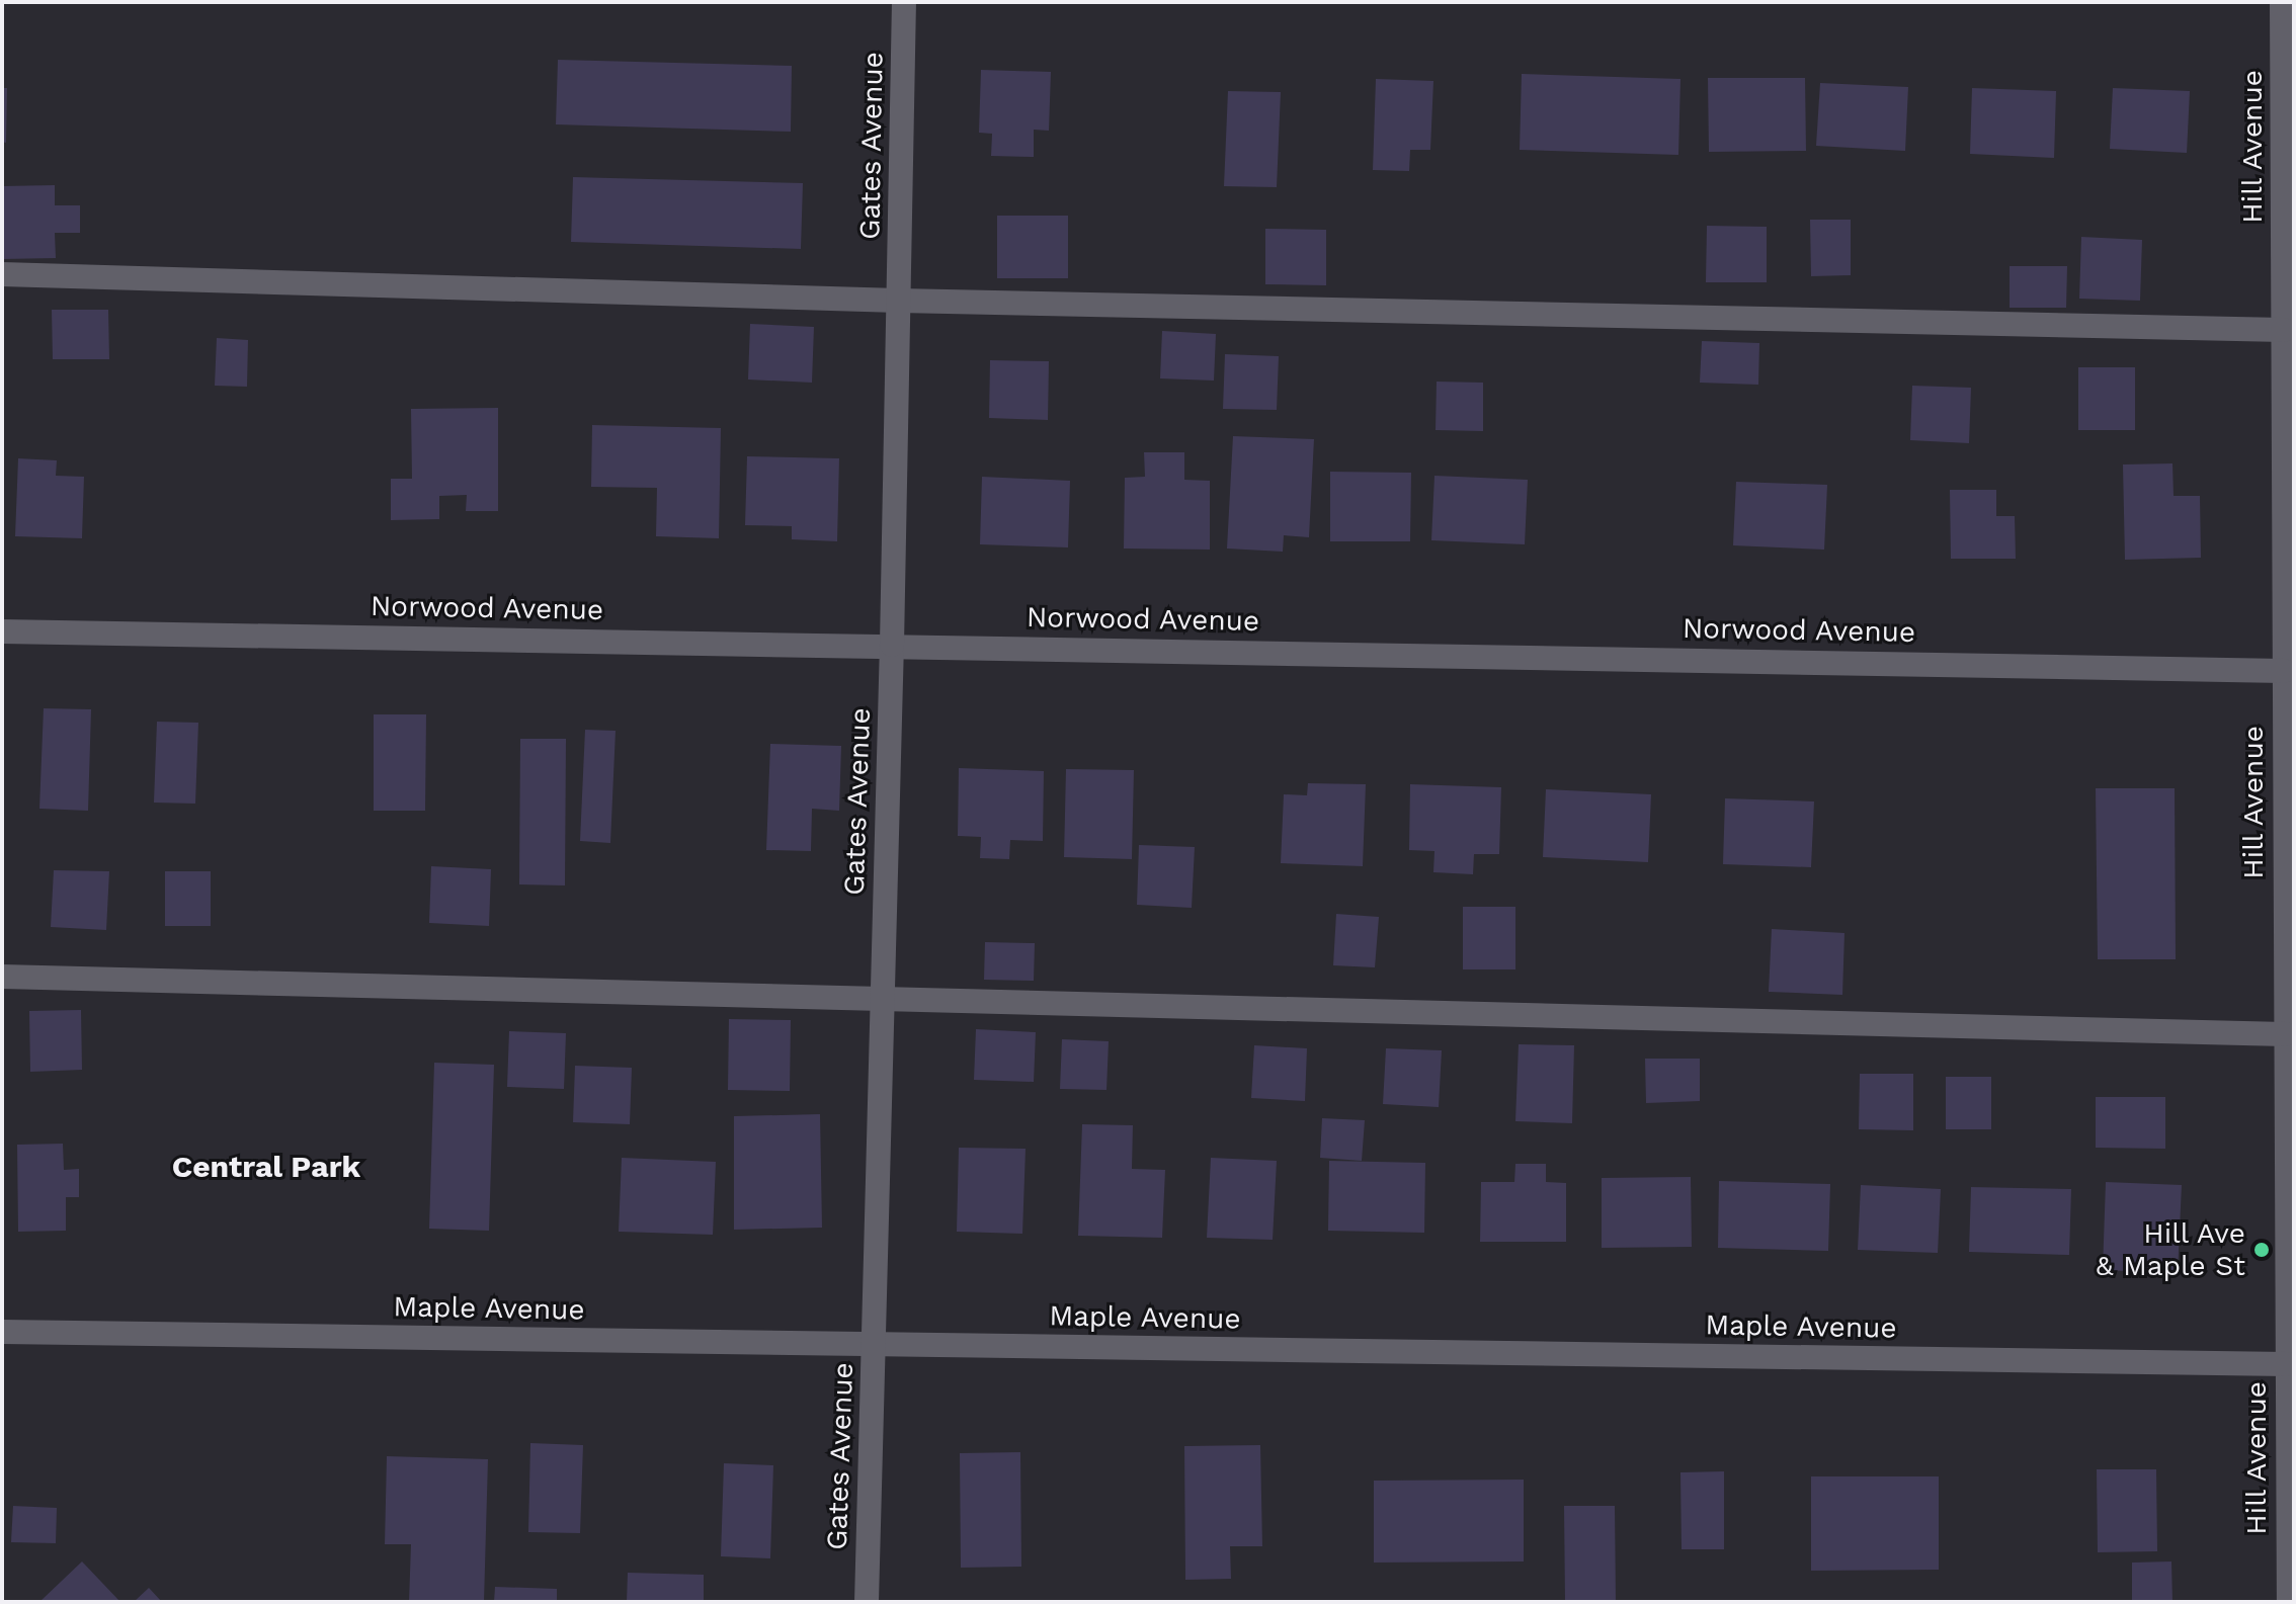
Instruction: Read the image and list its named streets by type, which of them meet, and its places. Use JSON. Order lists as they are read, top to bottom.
{
  "streets": {
    "street": [
      "Gates Avenue",
      "Hill Avenue",
      "Norwood Avenue",
      "Maple Avenue"
    ]
  },
  "crossings": [
    ["Gates Avenue", "Norwood Avenue"],
    ["Gates Avenue", "Maple Avenue"],
    ["Hill Avenue", "Norwood Avenue"],
    ["Hill Avenue", "Maple Avenue"]
  ],
  "districts": ["Central Park"],
  "places": ["Hill Ave & Maple St"]
}
